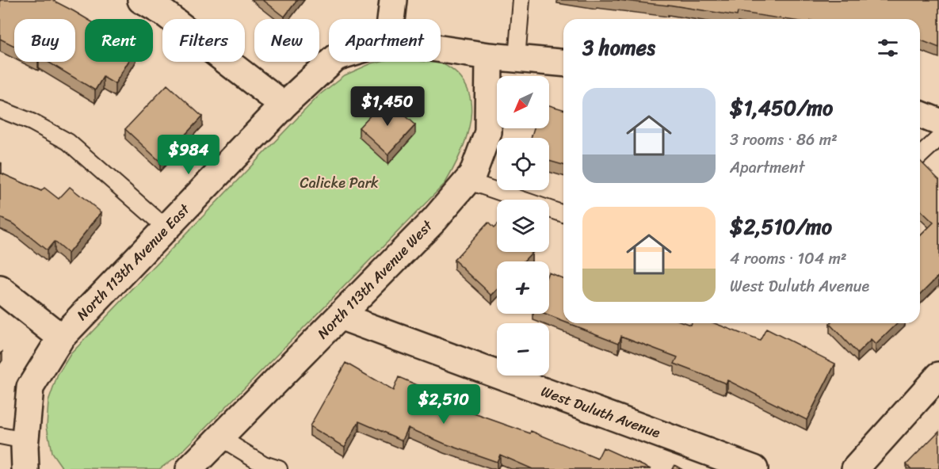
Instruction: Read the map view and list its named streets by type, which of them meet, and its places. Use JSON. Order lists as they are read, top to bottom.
{
  "streets": {
    "street": ["North 113th Avenue East", "North 113th Avenue West", "West Duluth Avenue"]
  },
  "crossings": [
    ["North 113th Avenue East", "North 113th Avenue West"],
    ["North 113th Avenue West", "West Duluth Avenue"]
  ],
  "parks": ["Calicke Park"],
  "north": "bottom left",
  "page": {
    "chip": [
      "Buy",
      "Rent",
      "Filters",
      "New",
      "Apartment"
    ],
    "heading": "3 homes",
    "map_buttons": ["+", "−"],
    "list": [
      {
        "name": "$1,450/mo",
        "note": "3 rooms · 86 m² · Apartment"
      },
      {
        "name": "$2,510/mo",
        "note": "4 rooms · 104 m² · West Duluth Avenue"
      }
    ],
    "price": ["$1,450", "$984", "$2,510"]
  }
}
